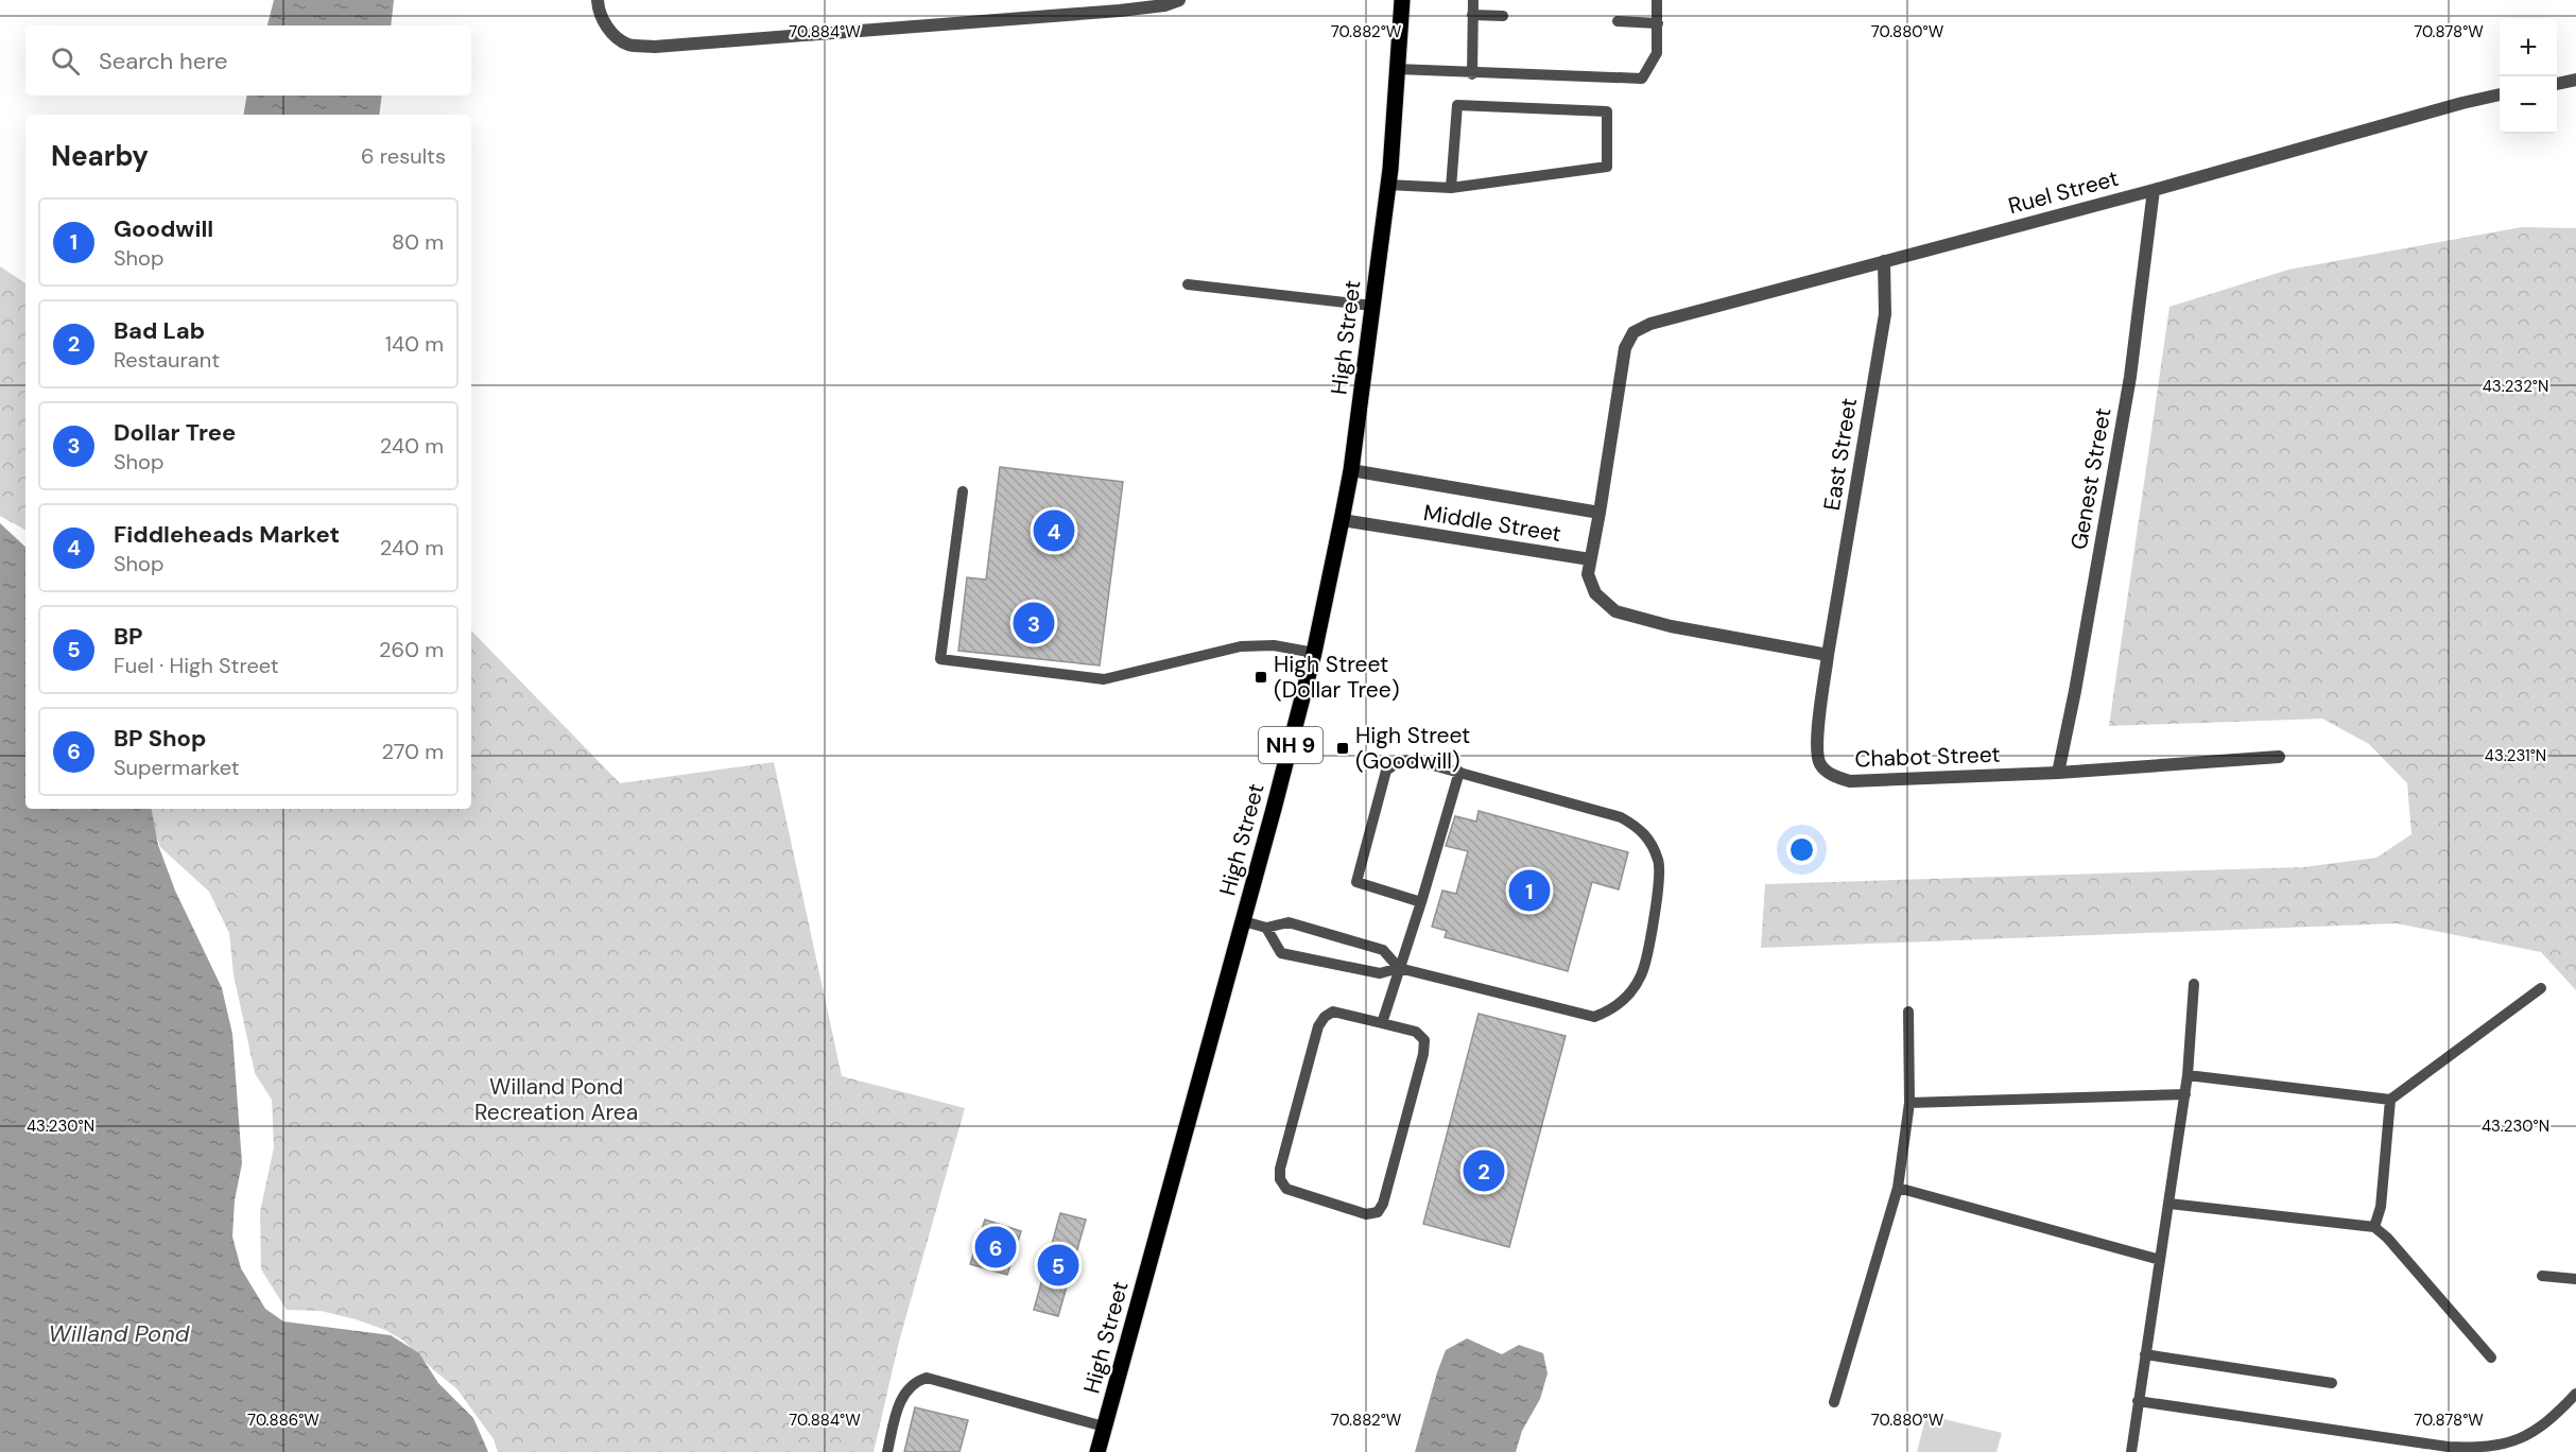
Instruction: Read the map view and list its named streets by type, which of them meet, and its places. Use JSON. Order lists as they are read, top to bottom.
{
  "streets": {
    "main road": ["High Street", "NH 9"],
    "street": [
      "Ruel Street",
      "East Street",
      "Genest Street",
      "Middle Street",
      "Chabot Street"
    ]
  },
  "crossings": [
    ["Ruel Street", "East Street"],
    ["Ruel Street", "Genest Street"],
    ["Ruel Street", "Middle Street"],
    ["High Street", "Middle Street"],
    ["East Street", "Chabot Street"],
    ["Genest Street", "Chabot Street"]
  ],
  "water": ["Willand Pond"],
  "parks": ["Willand Pond Recreation Area"],
  "places": {
    "transit": ["High Street (Dollar Tree)", "High Street (Goodwill)"]
  },
  "page": {
    "map_buttons": ["+", "−"],
    "search": "Search here",
    "heading": ["Nearby", "6 results"],
    "list": [
      {
        "mark": "1",
        "name": "Goodwill",
        "note": "Shop",
        "value": "80 m"
      },
      {
        "mark": "2",
        "name": "Bad Lab",
        "note": "Restaurant",
        "value": "140 m"
      },
      {
        "mark": "3",
        "name": "Dollar Tree",
        "note": "Shop",
        "value": "240 m"
      },
      {
        "mark": "4",
        "name": "Fiddleheads Market",
        "note": "Shop",
        "value": "240 m"
      },
      {
        "mark": "5",
        "name": "BP",
        "note": "Fuel · High Street",
        "value": "260 m"
      },
      {
        "mark": "6",
        "name": "BP Shop",
        "note": "Supermarket",
        "value": "270 m"
      }
    ],
    "pins": [
      "4",
      "3",
      "1",
      "2",
      "6",
      "5"
    ]
  },
  "coordinates": [
    "70.884°W",
    "70.882°W",
    "70.880°W",
    "70.878°W",
    "43.232°N",
    "43.231°N",
    "43.230°N",
    "70.886°W"
  ]
}
